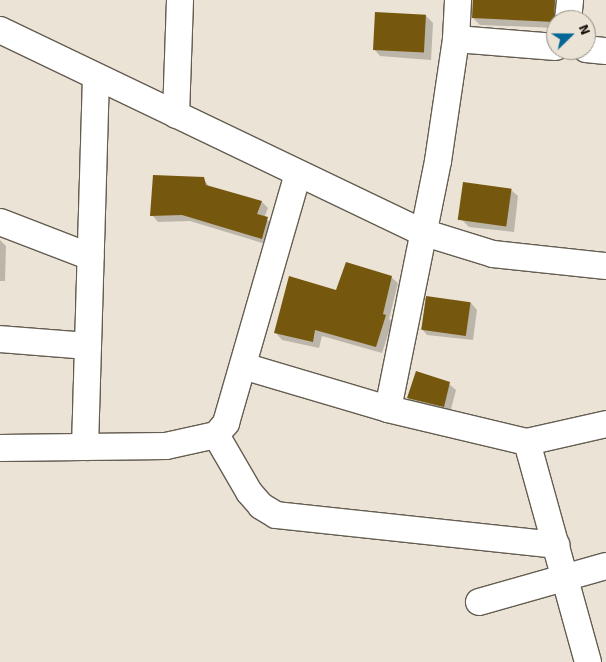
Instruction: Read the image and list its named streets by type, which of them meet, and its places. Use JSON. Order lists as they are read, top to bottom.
{
  "north": "right"
}
